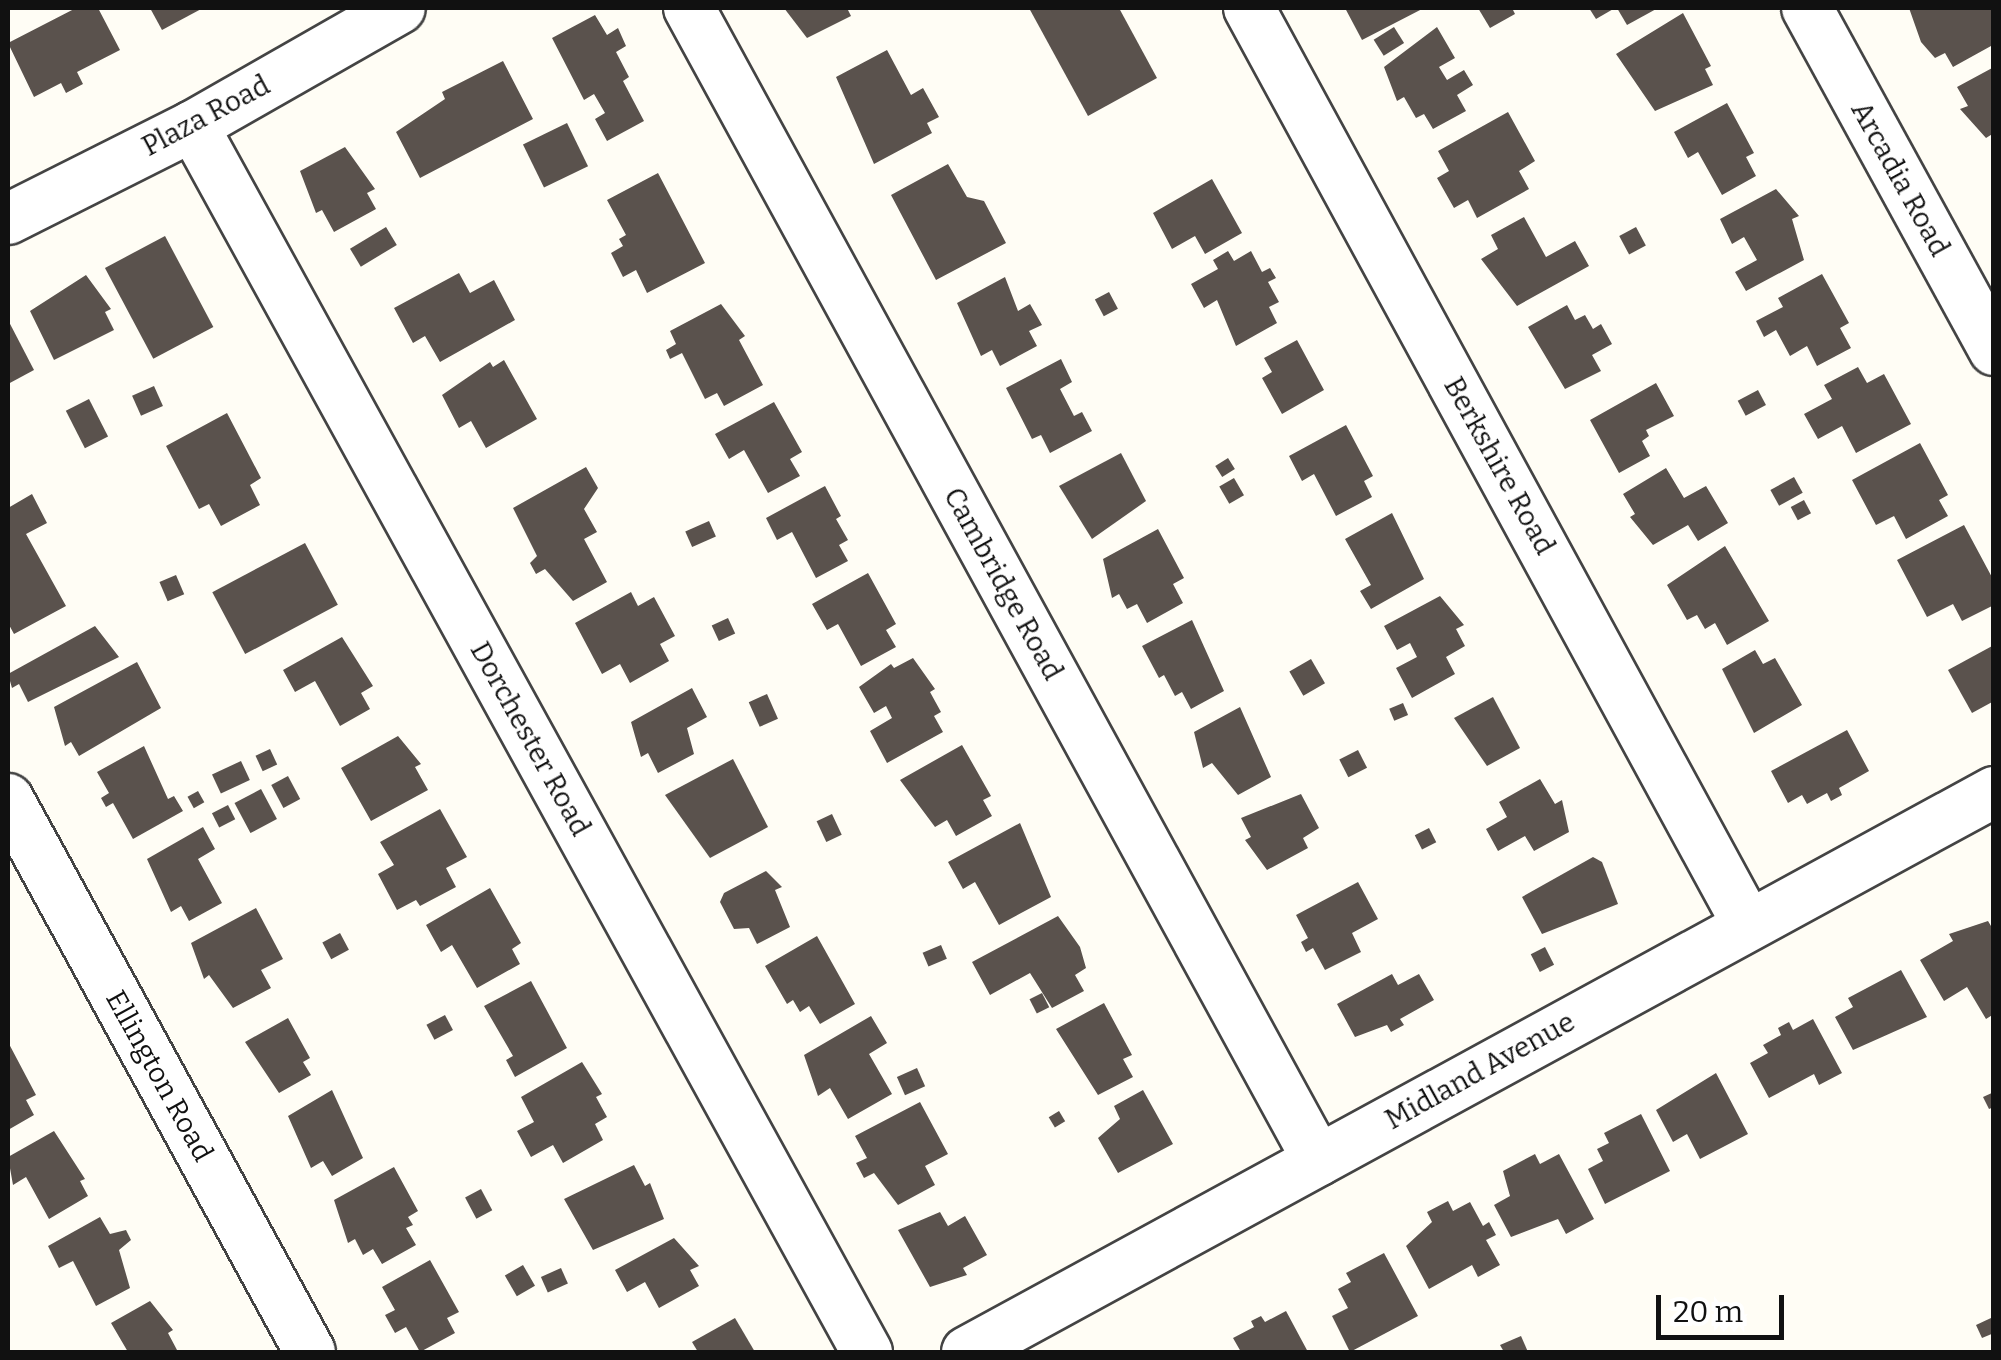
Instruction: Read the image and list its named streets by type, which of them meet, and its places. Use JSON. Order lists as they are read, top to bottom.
{
  "streets": {
    "street": [
      "Plaza Road",
      "Arcadia Road",
      "Berkshire Road",
      "Cambridge Road",
      "Dorchester Road",
      "Midland Avenue",
      "Ellington Road"
    ]
  },
  "crossings": [
    ["Plaza Road", "Dorchester Road"],
    ["Berkshire Road", "Midland Avenue"],
    ["Cambridge Road", "Midland Avenue"]
  ],
  "scale_bar": "20 m"
}
